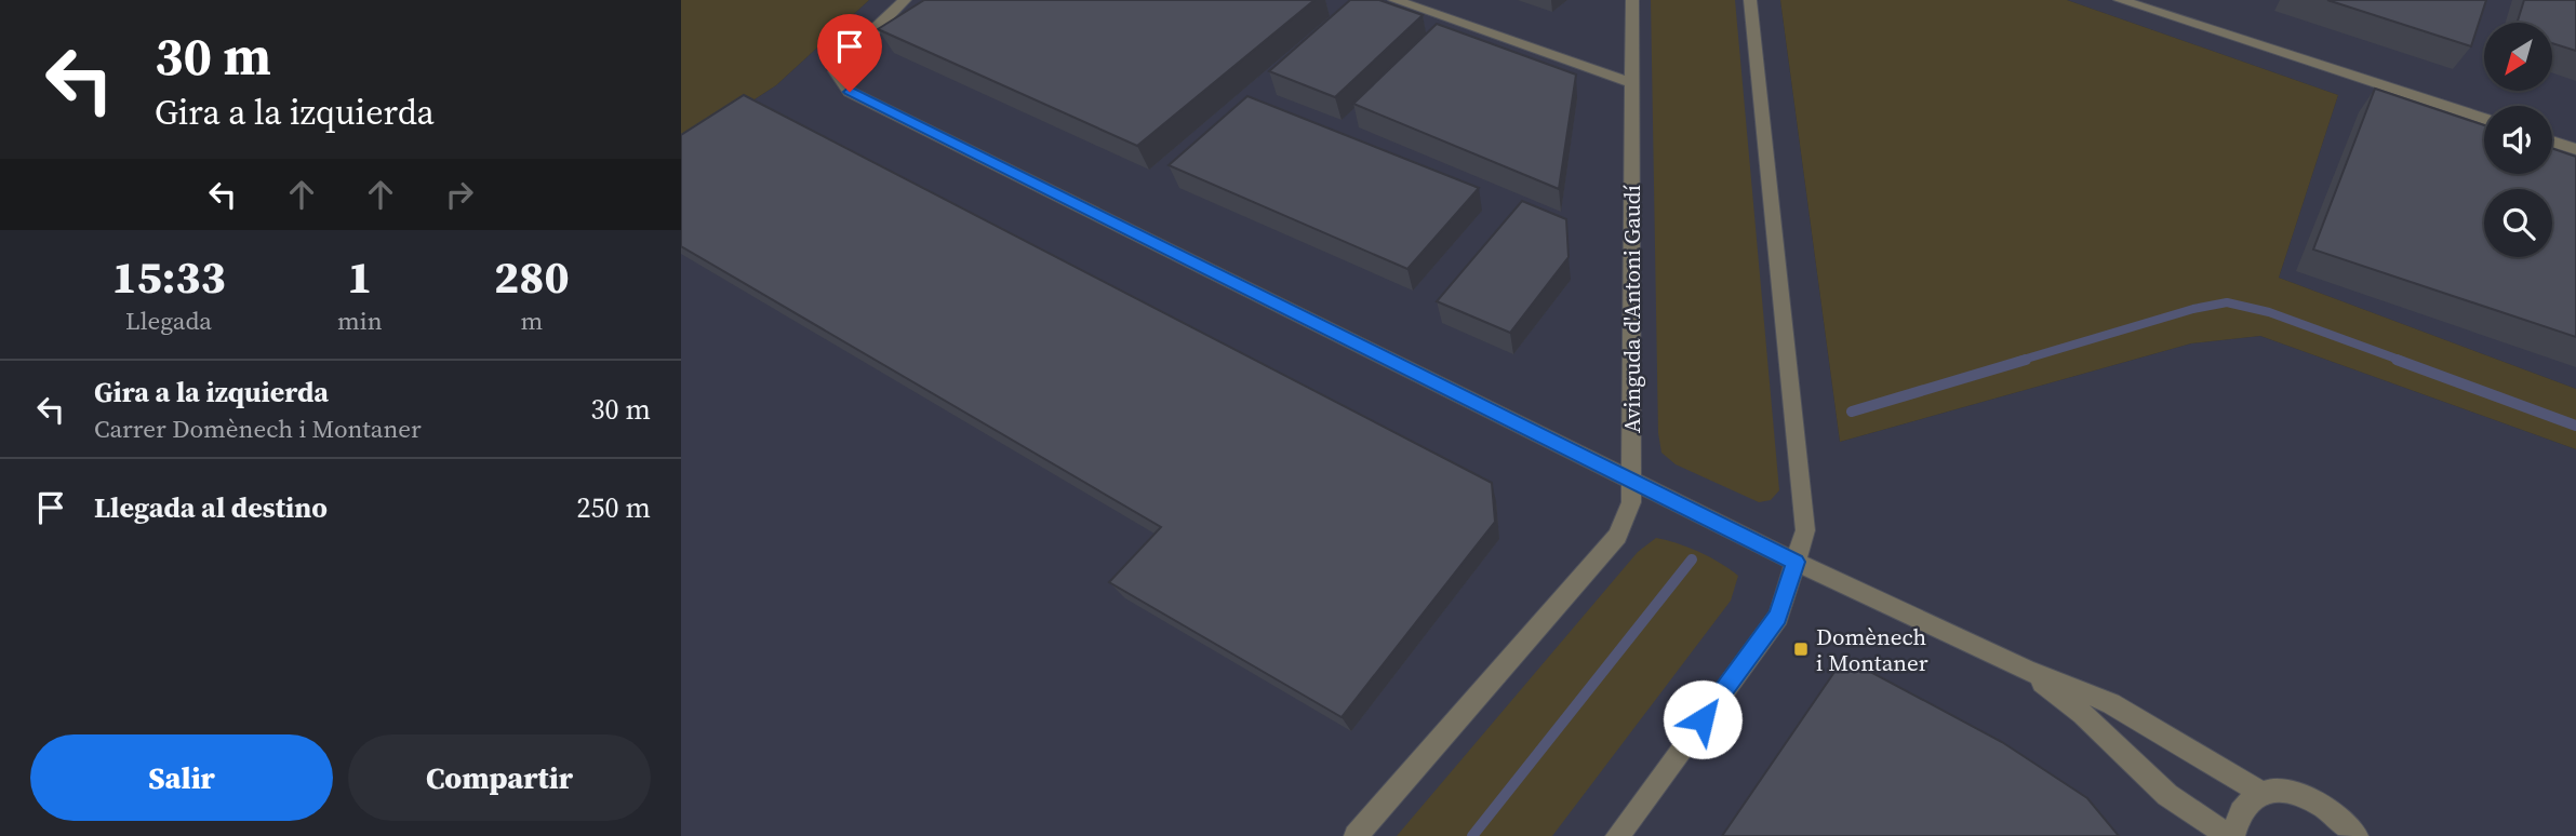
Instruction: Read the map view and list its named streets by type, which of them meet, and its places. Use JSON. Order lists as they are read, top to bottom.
{
  "streets": {
    "street": ["Avinguda d'Antoni Gaudí"]
  },
  "places": {
    "transit": ["Domènech i Montaner"]
  },
  "north": "bottom left",
  "page": {
    "turn": ["30 m", "Gira a la izquierda"],
    "eta": [
      "15:33",
      "Llegada",
      "1",
      "min",
      "280",
      "m"
    ],
    "list": [
      {
        "name": "Gira a la izquierda",
        "note": "Carrer Domènech i Montaner",
        "value": "30 m"
      },
      {
        "name": "Llegada al destino",
        "value": "250 m"
      }
    ],
    "buttons": ["Salir", "Compartir"]
  }
}
